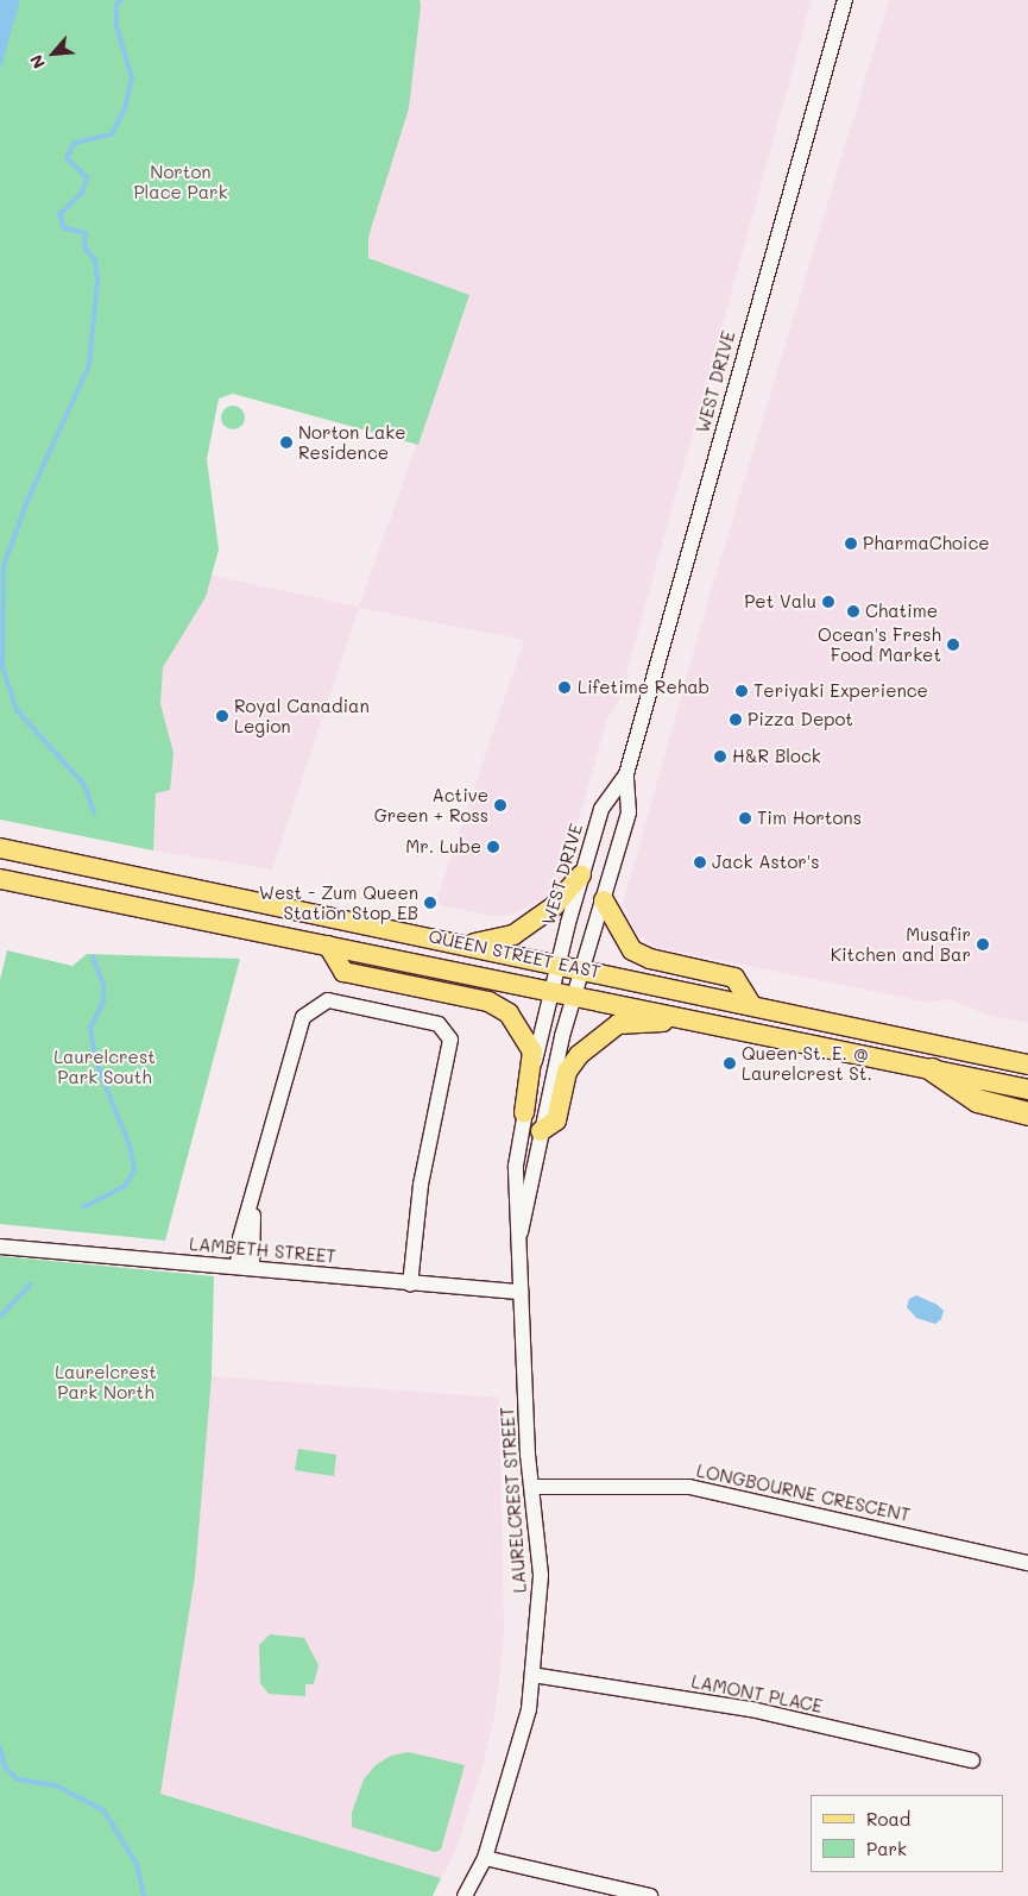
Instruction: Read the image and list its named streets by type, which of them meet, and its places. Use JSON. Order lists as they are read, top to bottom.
{
  "streets": {
    "main road": ["QUEEN STREET EAST"],
    "street": [
      "WEST DRIVE",
      "LAMBETH STREET",
      "LONGBOURNE CRESCENT",
      "LAURELCREST STREET",
      "LAMONT PLACE"
    ]
  },
  "crossings": [
    ["WEST DRIVE", "QUEEN STREET EAST"],
    ["WEST DRIVE", "LAURELCREST STREET"],
    ["QUEEN STREET EAST", "LAURELCREST STREET"],
    ["LAMBETH STREET", "LAURELCREST STREET"],
    ["LONGBOURNE CRESCENT", "LAURELCREST STREET"],
    ["LAURELCREST STREET", "LAMONT PLACE"]
  ],
  "parks": ["Norton Place Park", "Laurelcrest Park South", "Laurelcrest Park North"],
  "places": [
    "Norton Lake Residence",
    "PharmaChoice",
    "Pet Valu",
    "Chatime",
    "Ocean's Fresh Food Market",
    "Lifetime Rehab",
    "Teriyaki Experience",
    "Royal Canadian Legion",
    "Pizza Depot",
    "H&R Block",
    "Active Green + Ross",
    "Tim Hortons",
    "Mr. Lube",
    "Jack Astor's",
    "West - Zum Queen Station Stop EB",
    "Musafir Kitchen and Bar",
    "Queen St. E. @ Laurelcrest St."
  ],
  "legend": ["Road", "Park"],
  "north": "bottom left"
}
